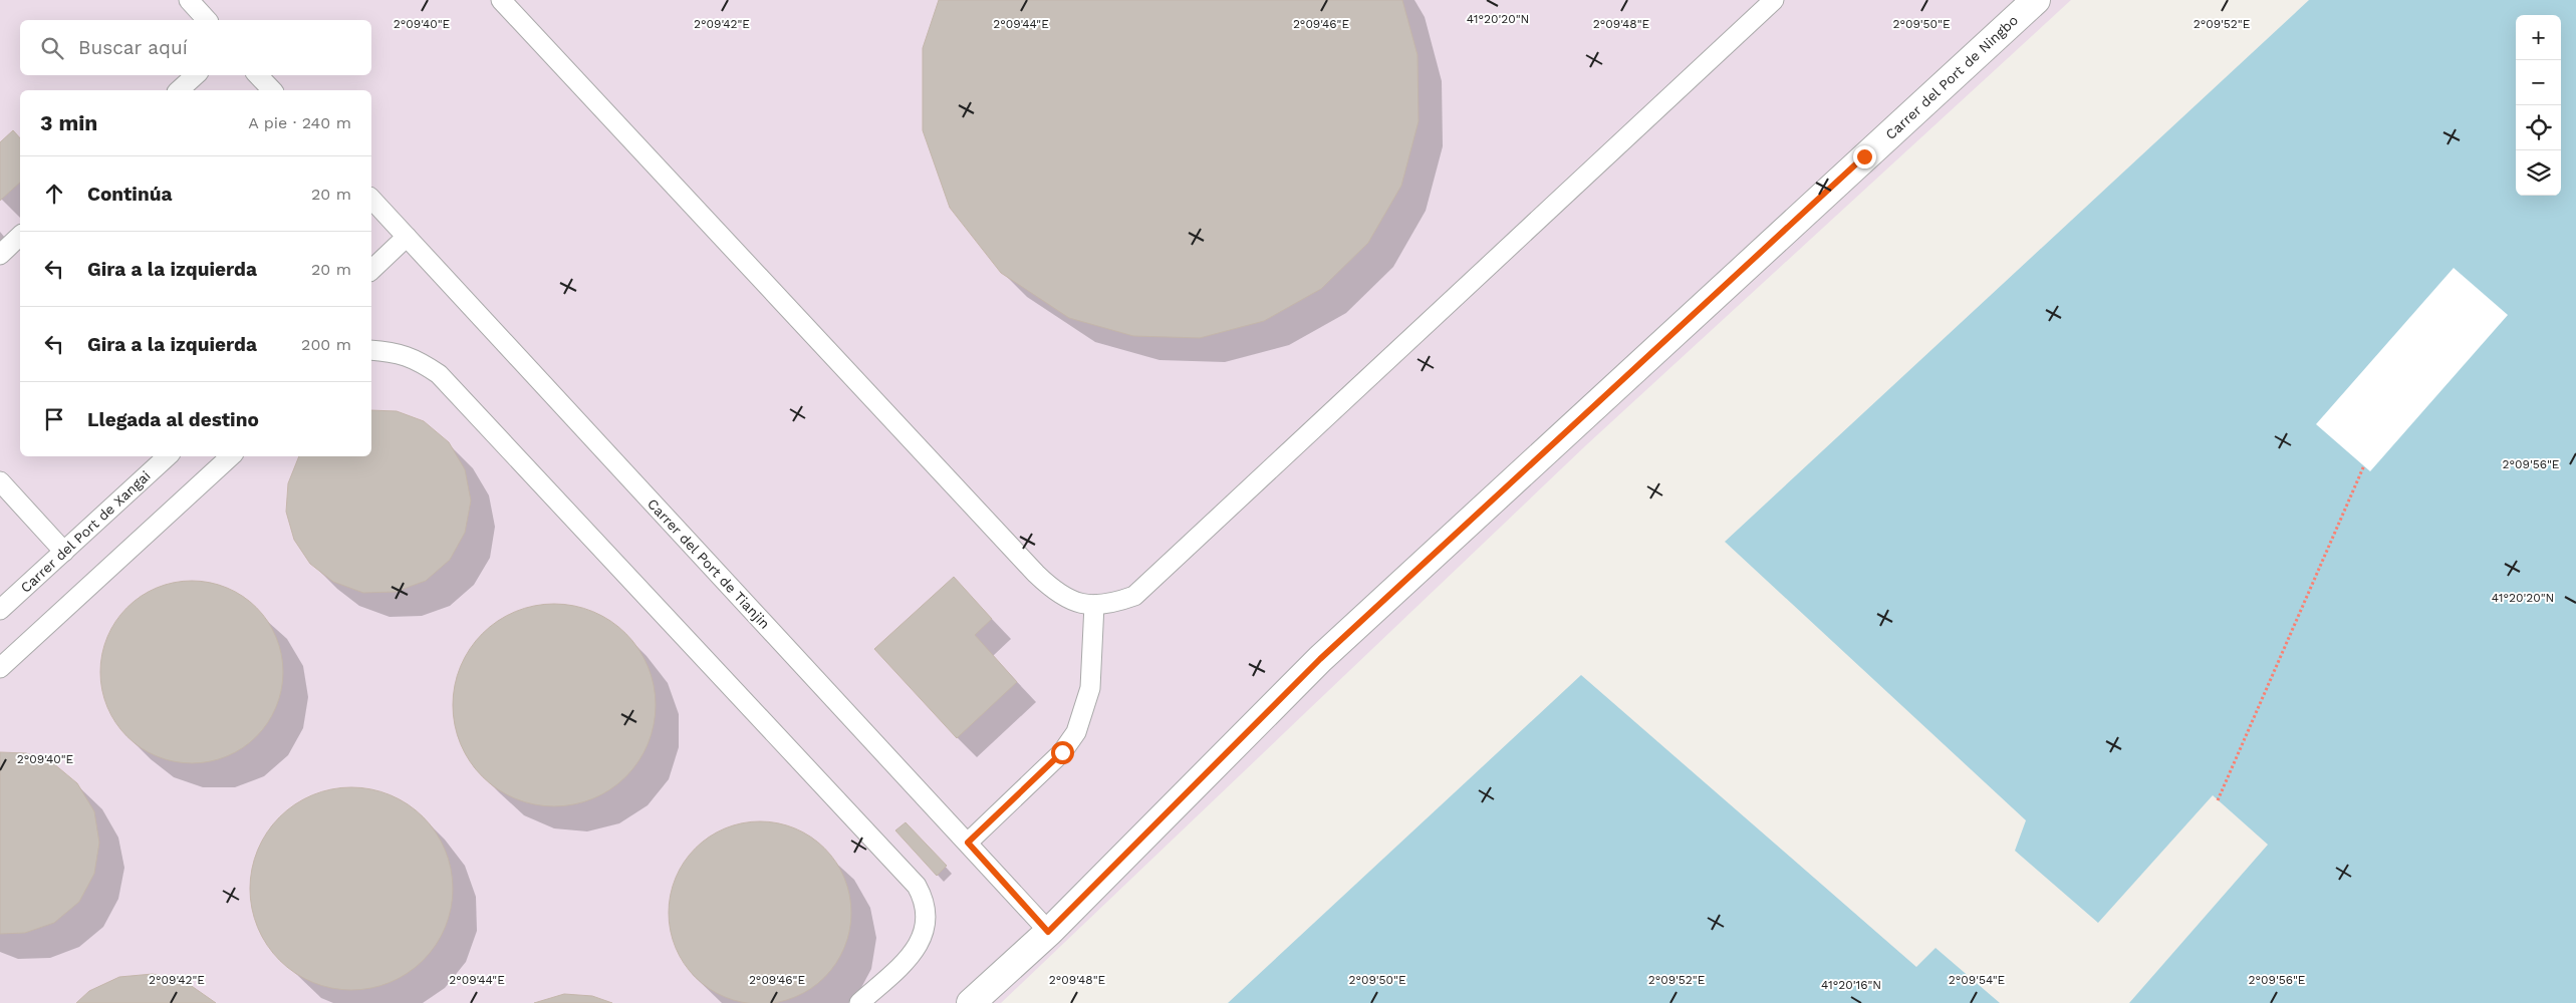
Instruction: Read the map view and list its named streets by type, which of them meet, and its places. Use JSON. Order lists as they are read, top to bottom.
{
  "streets": {
    "street": ["Carrer del Port de Ningbo"],
    "lane": ["Carrer del Port de Xangai", "Carrer del Port de Tianjin"]
  },
  "crossings": [
    ["Carrer del Port de Ningbo", "Carrer del Port de Tianjin"]
  ],
  "page": {
    "map_buttons": ["+", "−"],
    "search": "Buscar aquí",
    "heading": ["3 min", "A pie · 240 m"],
    "list": [
      ["Continúa", "20 m"],
      ["Gira a la izquierda", "20 m"],
      ["Gira a la izquierda", "200 m"],
      "Llegada al destino"
    ]
  },
  "coordinates": [
    "41°20'20\"N",
    "2°09'40\"E",
    "2°09'42\"E",
    "2°09'44\"E",
    "2°09'46\"E",
    "2°09'48\"E",
    "2°09'50\"E",
    "2°09'52\"E",
    "2°09'56\"E",
    "2°09'54\"E",
    "41°20'16\"N"
  ]
}
